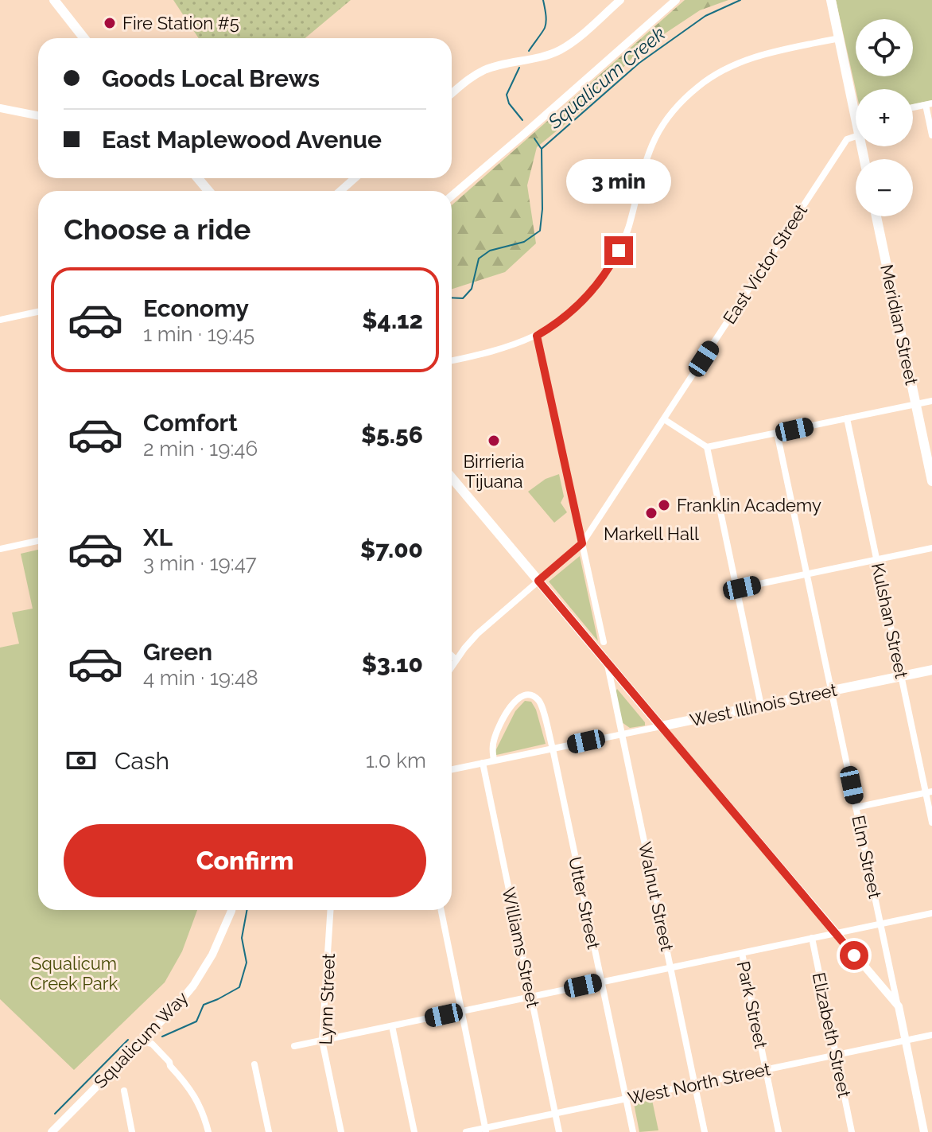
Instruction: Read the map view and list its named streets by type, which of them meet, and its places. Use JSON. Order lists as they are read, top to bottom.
{
  "streets": {
    "main road": ["Meridian Street", "West Illinois Street"],
    "street": [
      "East Victor Street",
      "Kulshan Street",
      "Elm Street",
      "Walnut Street",
      "Utter Street",
      "Williams Street",
      "Lynn Street",
      "Park Street",
      "Elizabeth Street",
      "Squalicum Way",
      "West North Street"
    ]
  },
  "crossings": [
    ["Kulshan Street", "West Illinois Street"],
    ["West Illinois Street", "Elm Street"],
    ["West Illinois Street", "Walnut Street"],
    ["West Illinois Street", "Utter Street"],
    ["West Illinois Street", "Williams Street"],
    ["Elm Street", "West North Street"],
    ["Walnut Street", "West North Street"],
    ["Utter Street", "West North Street"],
    ["Williams Street", "West North Street"],
    ["Park Street", "West North Street"],
    ["Elizabeth Street", "West North Street"]
  ],
  "water": ["Squalicum Creek"],
  "parks": ["Squalicum Creek Park"],
  "places": [
    "Fire Station #5",
    "Birrieria Tijuana",
    "Franklin Academy",
    "Markell Hall"
  ],
  "page": {
    "map_buttons": ["+", "−"],
    "banner": ["Goods Local Brews", "East Maplewood Avenue"],
    "bubble": "3 min",
    "heading": "Choose a ride",
    "list": [
      {
        "name": "Economy",
        "note": "1 min · 19:45",
        "value": "$4.12"
      },
      {
        "name": "Comfort",
        "note": "2 min · 19:46",
        "value": "$5.56"
      },
      {
        "name": "XL",
        "note": "3 min · 19:47",
        "value": "$7.00"
      },
      {
        "name": "Green",
        "note": "4 min · 19:48",
        "value": "$3.10"
      }
    ],
    "pay": ["Cash", "1.0 km"],
    "buttons": "Confirm"
  }
}
